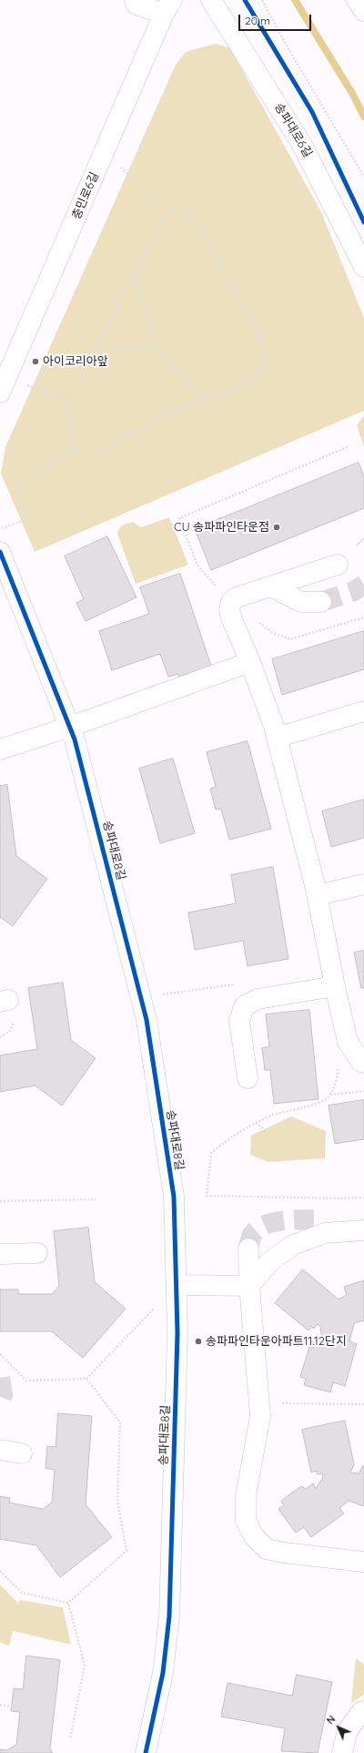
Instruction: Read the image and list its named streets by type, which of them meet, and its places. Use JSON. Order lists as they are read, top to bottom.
{
  "streets": {
    "main road": ["송파대로6길", "충민로6길", "송파대로8길"]
  },
  "places": ["아이코리아앞", "CU 송파파인타운점", "송파파인타운아파트11.12단지"],
  "scale_bar": "20 m",
  "north": "top left"
}
